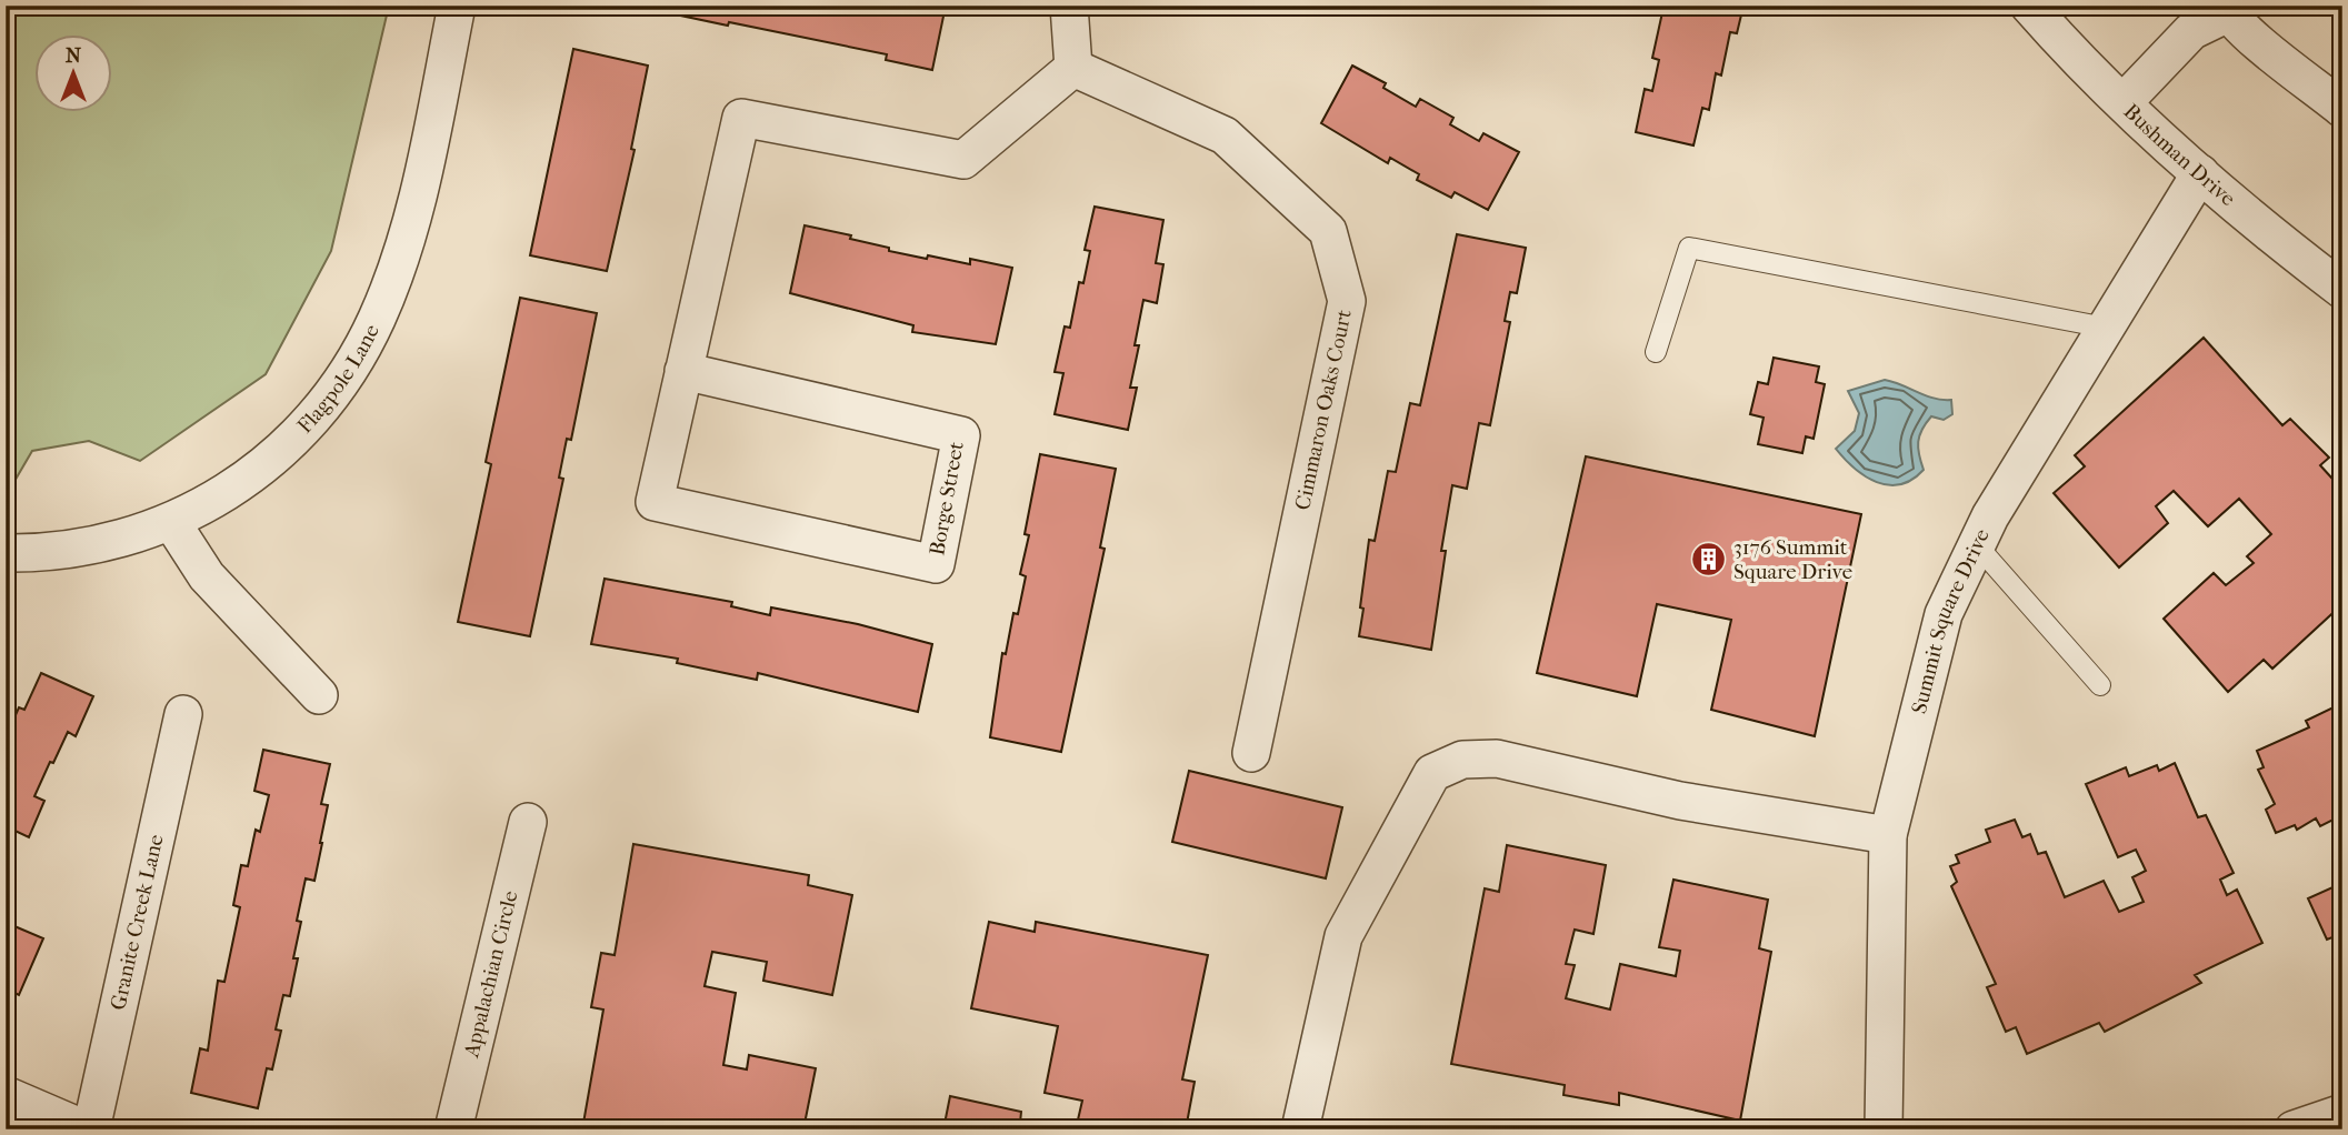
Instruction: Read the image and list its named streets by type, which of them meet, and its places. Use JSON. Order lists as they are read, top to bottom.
{
  "streets": {
    "street": [
      "Bushman Drive",
      "Flagpole Lane",
      "Cimmaron Oaks Court",
      "Borge Street",
      "Summit Square Drive",
      "Granite Creek Lane",
      "Appalachian Circle"
    ]
  },
  "crossings": [
    ["Bushman Drive", "Summit Square Drive"],
    ["Cimmaron Oaks Court", "Borge Street"]
  ],
  "places": {
    "building": ["3176 Summit Square Drive"]
  },
  "north": "top"
}
